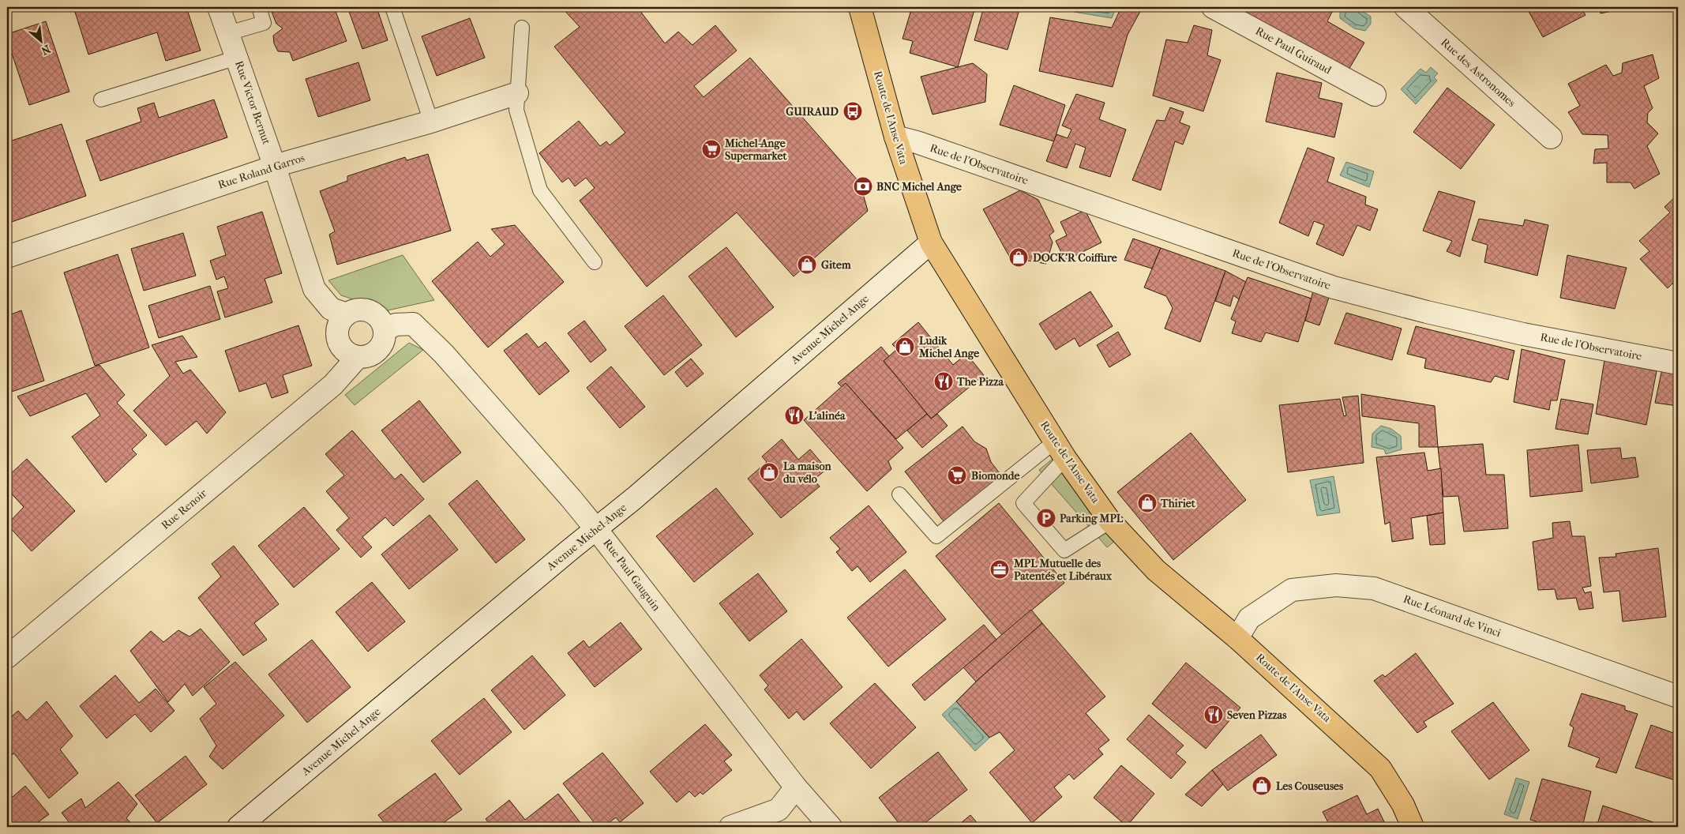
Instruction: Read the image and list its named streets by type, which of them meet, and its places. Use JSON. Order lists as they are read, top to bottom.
{
  "streets": {
    "main road": ["Route de l'Anse Vata"],
    "street": [
      "Rue Paul Guiraud",
      "Rue des Astronomes",
      "Rue Victor Bernut",
      "Rue de l'Observatoire",
      "Rue Roland Garros",
      "Avenue Michel-Ange",
      "Rue Renoir",
      "Rue Paul Gauguin",
      "Rue Léonard de Vinci"
    ]
  },
  "crossings": [
    ["Rue Victor Bernut", "Rue Roland Garros"],
    ["Rue Victor Bernut", "Rue Renoir"],
    ["Rue Victor Bernut", "Rue Paul Gauguin"],
    ["Route de l'Anse Vata", "Rue de l'Observatoire"],
    ["Route de l'Anse Vata", "Avenue Michel-Ange"],
    ["Route de l'Anse Vata", "Rue Léonard de Vinci"],
    ["Avenue Michel-Ange", "Rue Paul Gauguin"],
    ["Rue Renoir", "Rue Paul Gauguin"]
  ],
  "places": {
    "bus stop": ["GUIRAUD"],
    "supermarket": ["Michel-Ange Supermarket", "Biomonde"],
    "bank": ["BNC Michel Ange"],
    "shop": [
      "DOCK'R Coiffure",
      "Gitem",
      "Ludik Michel Ange",
      "La maison du vélo",
      "Thiriet",
      "Les Couseuses"
    ],
    "restaurant": ["The Pizza", "L'alinéa", "Seven Pizzas"],
    "parking": ["Parking MPL"],
    "office": ["MPL Mutuelle des Patentés et Libéraux"]
  },
  "north": "bottom right"
}
